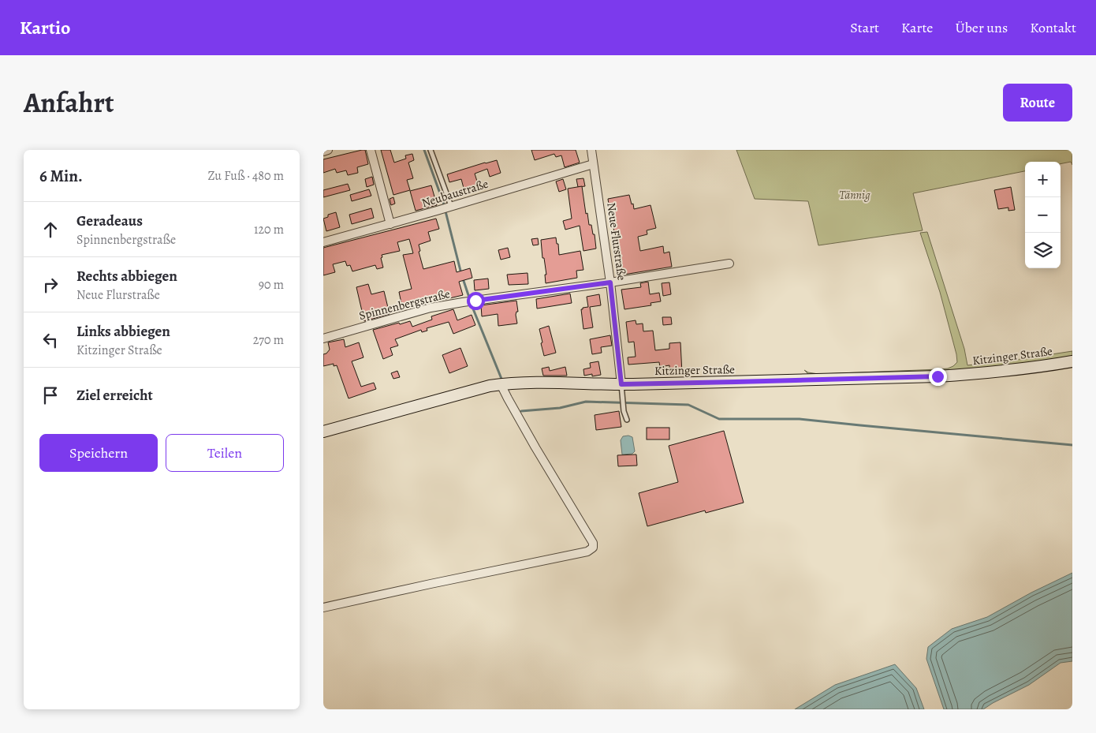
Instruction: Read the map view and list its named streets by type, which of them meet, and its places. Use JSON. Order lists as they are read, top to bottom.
{
  "streets": {
    "street": [
      "Neubaustraße",
      "Neue Flurstraße",
      "Spinnenbergstraße",
      "Kitzinger Straße"
    ]
  },
  "crossings": [
    ["Neubaustraße", "Neue Flurstraße"],
    ["Neue Flurstraße", "Spinnenbergstraße"],
    ["Neue Flurstraße", "Kitzinger Straße"]
  ],
  "parks": ["Tännig"],
  "page": {
    "header": "Kartio",
    "nav": [
      "Start",
      "Karte",
      "Über uns",
      "Kontakt"
    ],
    "title": "Anfahrt",
    "buttons": [
      "Route",
      ["Speichern", "Teilen"]
    ],
    "heading": ["6 Min.", "Zu Fuß · 480 m"],
    "map_buttons": ["+", "−"],
    "list": [
      ["Geradeaus", "Spinnenbergstraße", "120 m"],
      ["Rechts abbiegen", "Neue Flurstraße", "90 m"],
      ["Links abbiegen", "Kitzinger Straße", "270 m"],
      "Ziel erreicht"
    ]
  }
}
